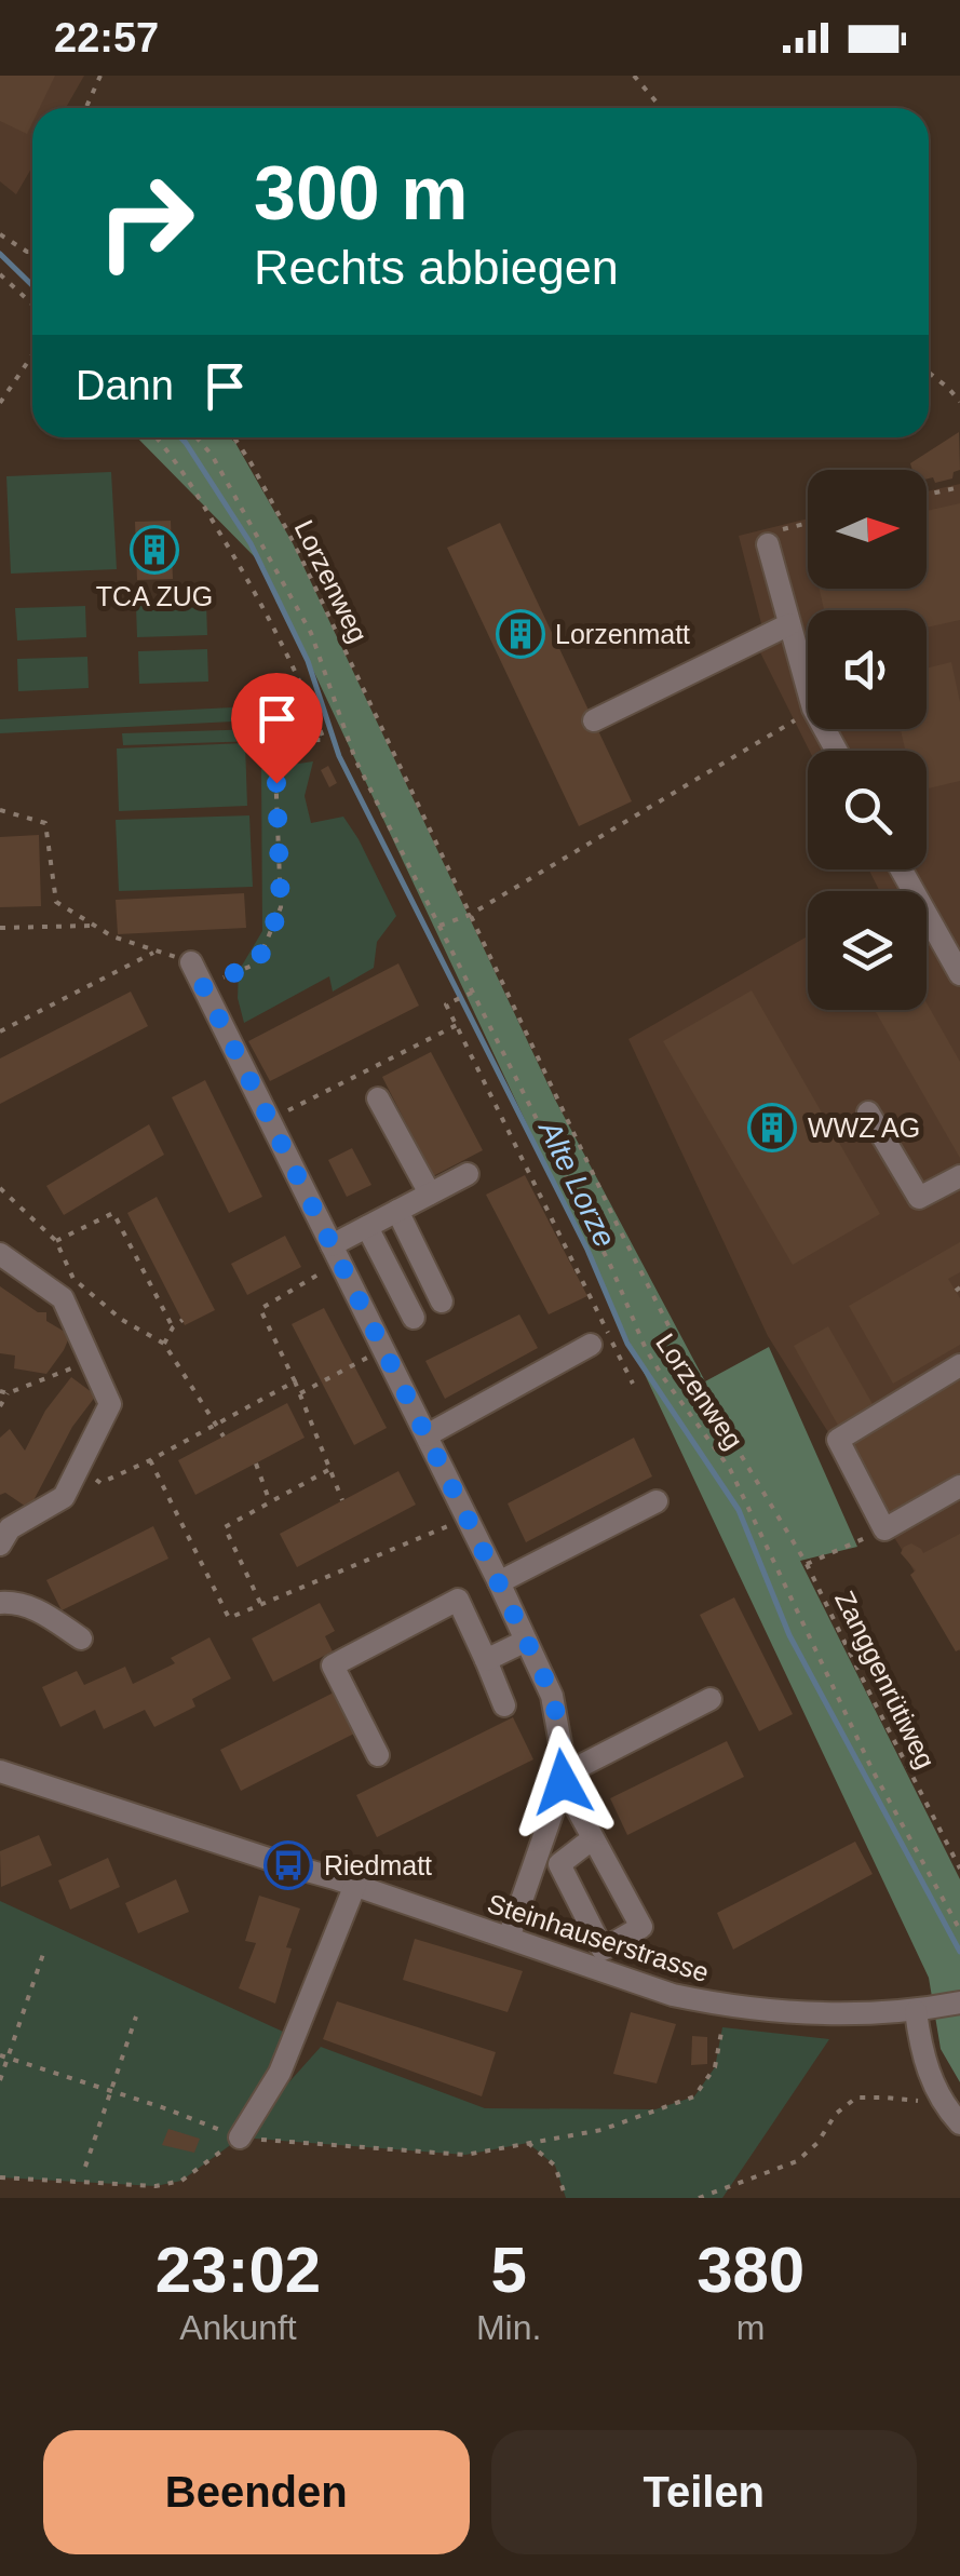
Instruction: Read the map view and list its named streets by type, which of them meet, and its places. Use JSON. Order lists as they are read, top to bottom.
{
  "streets": {
    "street": ["Steinhauserstrasse"],
    "path": ["Lorzenweg", "Zanggenrütiweg"]
  },
  "crossings": [
    ["Lorzenweg", "Zanggenrütiweg"]
  ],
  "water": ["Alte Lorze"],
  "places": {
    "building": ["TCA ZUG", "Lorzenmatt", "WWZ AG"],
    "bus stop": ["Riedmatt"]
  },
  "north": "right",
  "page": {
    "status": "22:57",
    "turn": ["300 m", "Rechts abbiegen"],
    "then": "Dann",
    "eta": [
      "23:02",
      "Ankunft",
      "5",
      "Min.",
      "380",
      "m"
    ],
    "buttons": ["Beenden", "Teilen"]
  }
}
